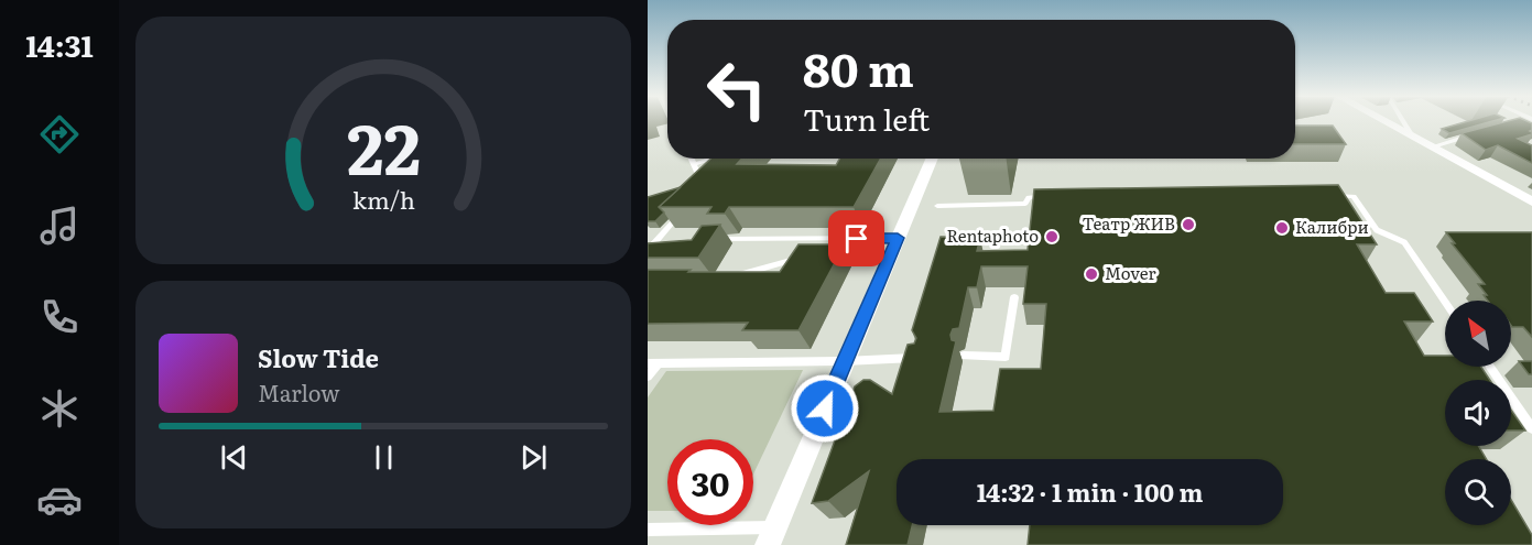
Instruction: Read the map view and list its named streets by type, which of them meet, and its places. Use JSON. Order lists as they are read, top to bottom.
{
  "places": [
    "Театр ЖИВ",
    "Калибри",
    "Rentaphoto",
    "Mover"
  ],
  "north": "top left",
  "page": {
    "tabs": "14:31",
    "turn": ["80 m", "Turn left"],
    "song": ["Slow Tide", "Marlow"],
    "limit": "30",
    "trip": "14:32 · 1 min · 100 m",
    "gauge": ["22", "km/h"]
  }
}
